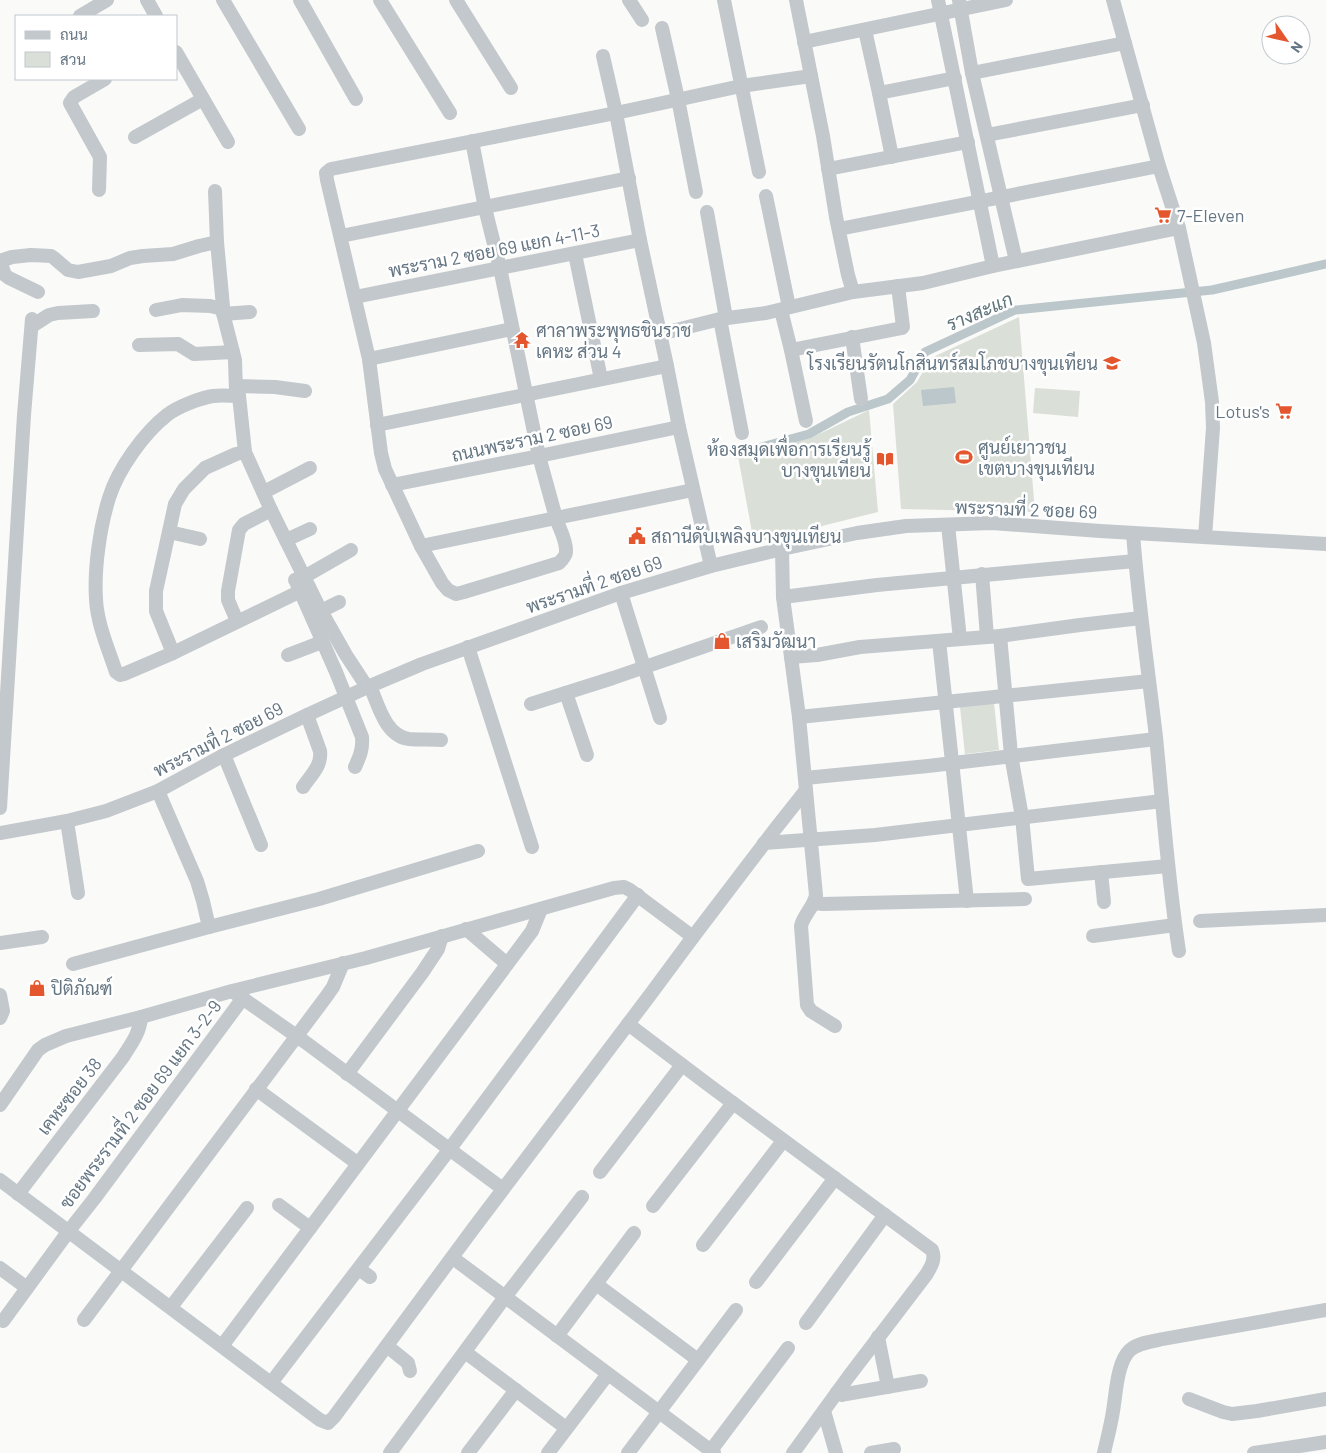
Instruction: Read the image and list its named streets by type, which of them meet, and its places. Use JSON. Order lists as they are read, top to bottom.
{
  "streets": {
    "street": [
      "พระราม 2 ซอย 69 แยก 4-11-3",
      "ถนนพระราม 2 ซอย 69",
      "พระรามที่ 2 ซอย 69",
      "เคหะซอย 38",
      "ซอยพระรามที่ 2 ซอย 69 แยก 3-2-9"
    ]
  },
  "water": ["รางสะแก"],
  "places": {
    "supermarket": ["7-Eleven", "Lotus's"],
    "temple": ["ศาลาพระพุทธชินราช เคหะ ส่วน 4"],
    "school or university": ["โรงเรียนรัตนโกสินทร์สมโภชบางขุนเทียน"],
    "sports": ["ศูนย์เยาวชน เขตบางขุนเทียน"],
    "library": ["ห้องสมุดเพื่อการเรียนรู้ บางขุนเทียน"],
    "public building": ["สถานีดับเพลิงบางขุนเทียน"],
    "shop": ["เสริมวัฒนา", "ปิติภัณฑ์"]
  },
  "legend": ["ถนน", "สวน"],
  "north": "bottom right"
}
